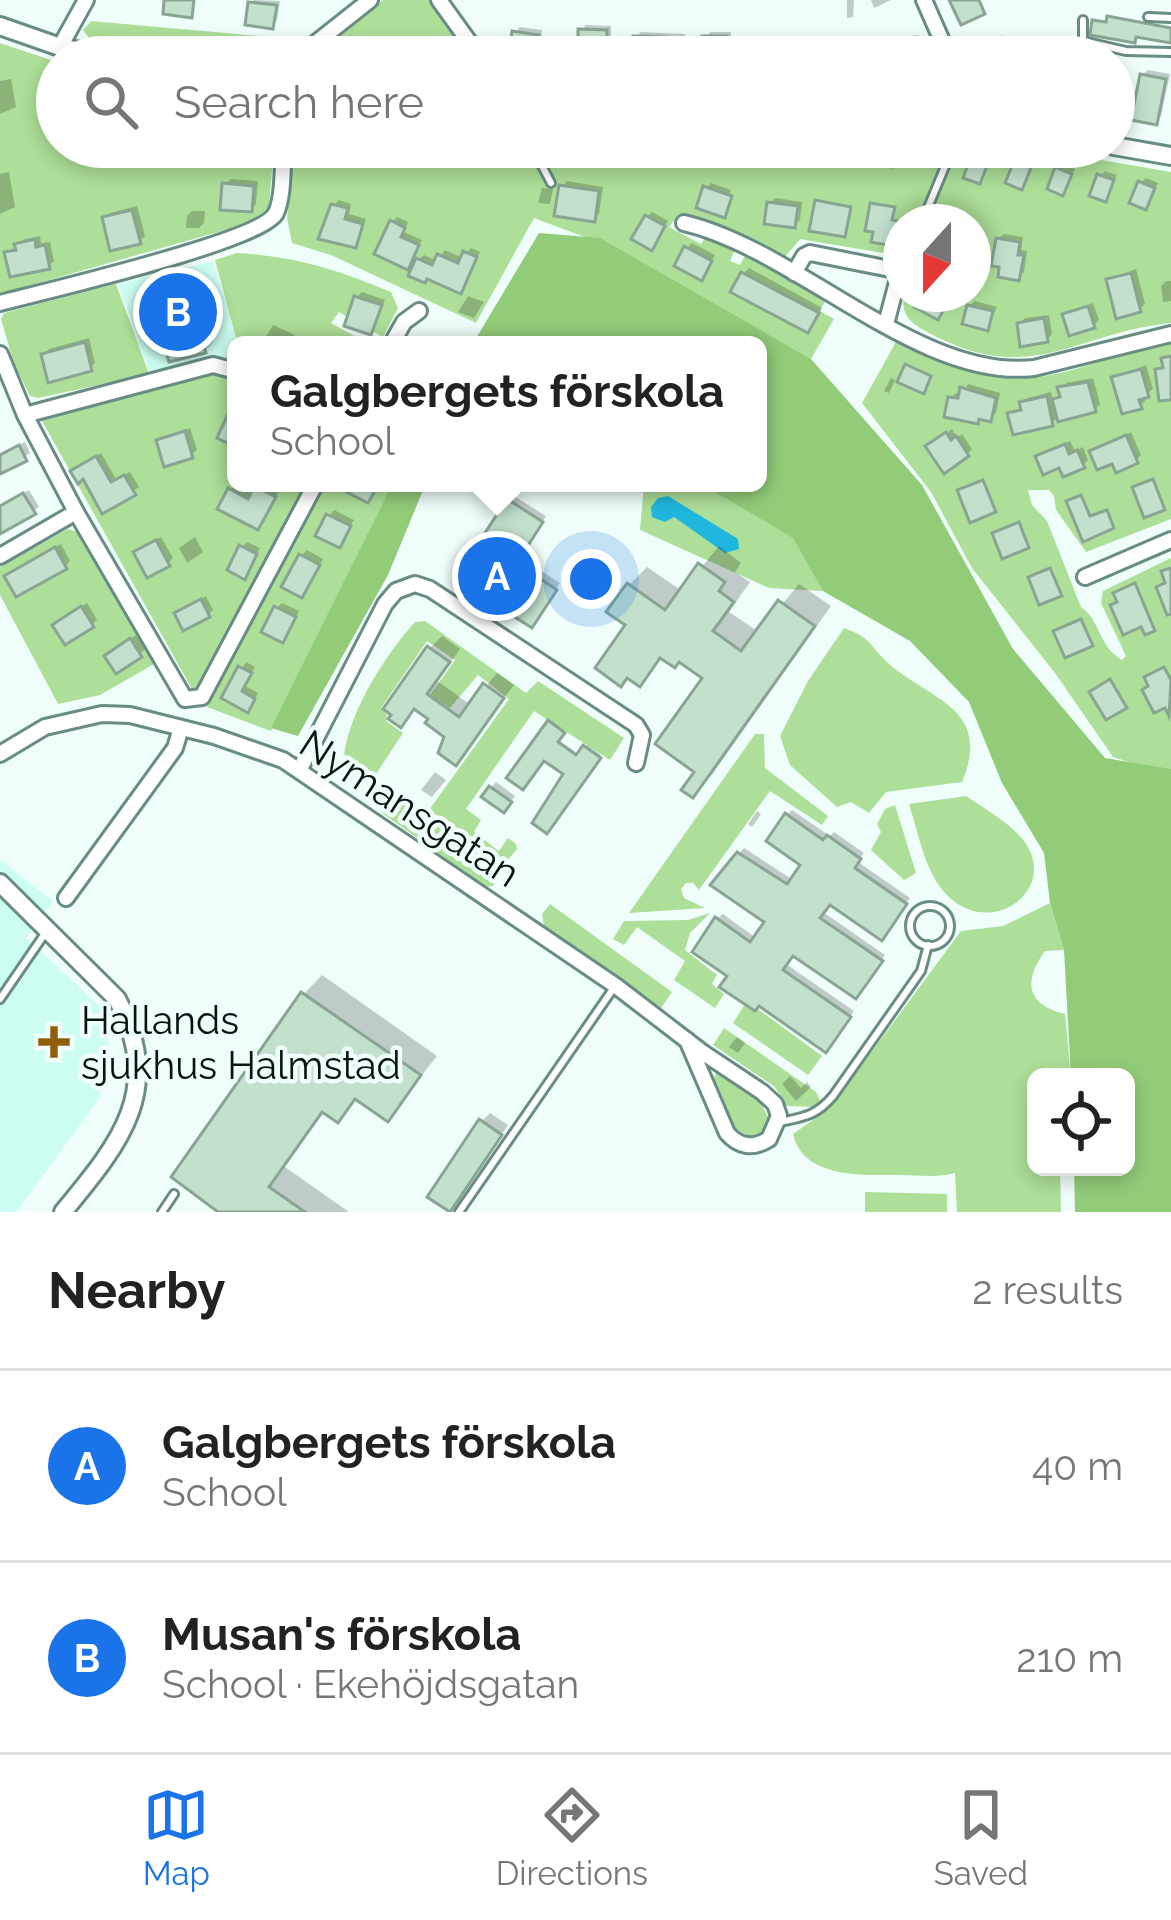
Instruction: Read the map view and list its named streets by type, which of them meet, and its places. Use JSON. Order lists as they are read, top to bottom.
{
  "streets": {
    "street": ["Nymansgatan"]
  },
  "places": {
    "health": ["Hallands sjukhus Halmstad"]
  },
  "north": "bottom",
  "page": {
    "search": "Search here",
    "pins": ["B", "A"],
    "popup": ["Galgbergets förskola", "School"],
    "heading": ["Nearby", "2 results"],
    "list": [
      {
        "mark": "A",
        "name": "Galgbergets förskola",
        "note": "School",
        "value": "40 m"
      },
      {
        "mark": "B",
        "name": "Musan's förskola",
        "note": "School · Ekehöjdsgatan",
        "value": "210 m"
      }
    ],
    "nav": ["Map", "Directions", "Saved"]
  }
}
